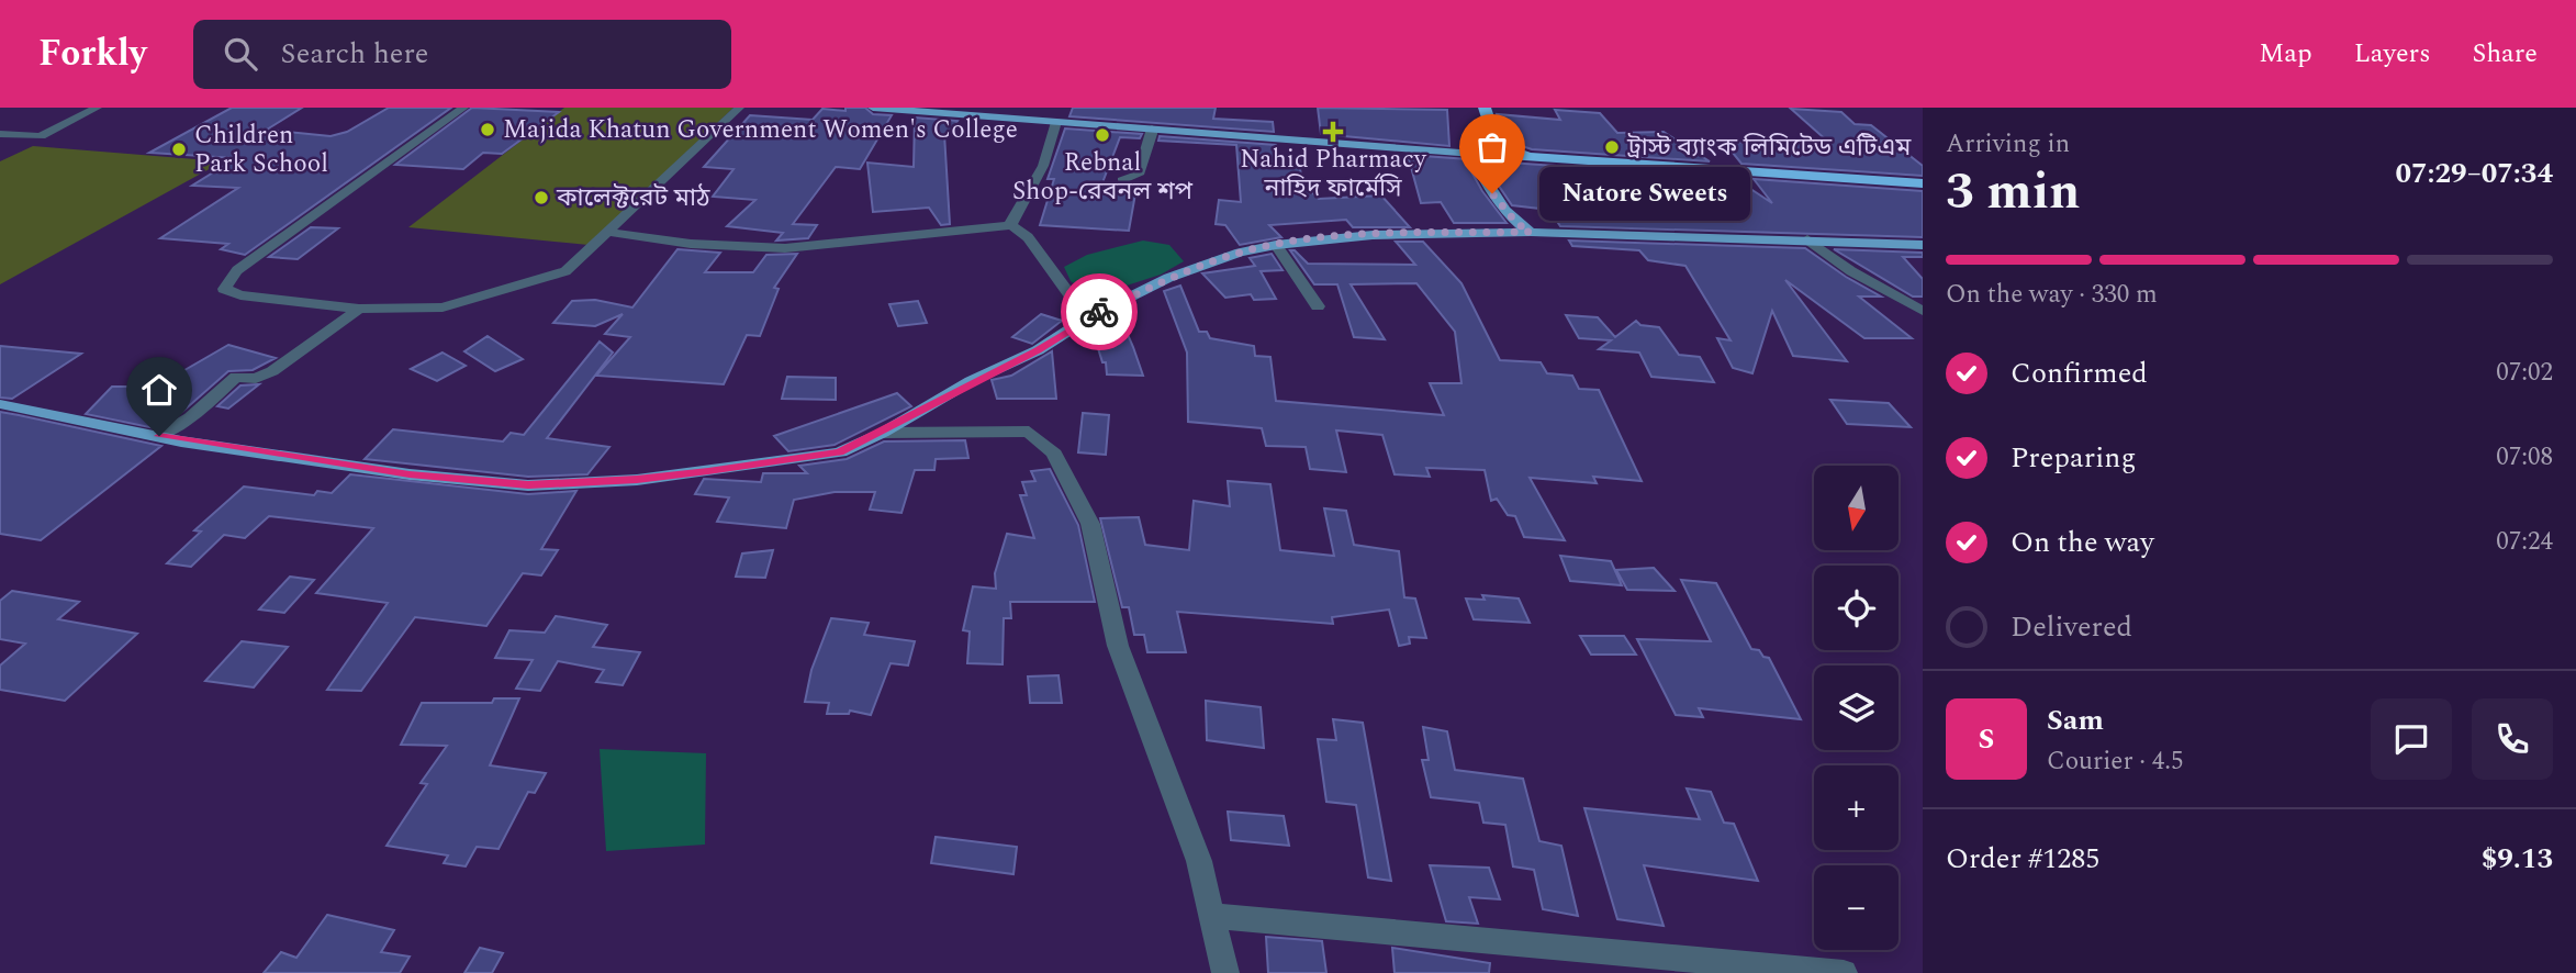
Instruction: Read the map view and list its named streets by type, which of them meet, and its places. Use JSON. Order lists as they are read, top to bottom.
{
  "places": {
    "other": [
      "Majida Khatun Government Women's College",
      "Rebnal Shop-রেবনল শপ",
      "ট্রাস্ট ব্যাংক লিমিটেড এটিএম",
      "Children Park School",
      "Natore Sweets",
      "কালেক্টরেট মাঠ"
    ],
    "health": ["Nahid Pharmacy নাহিদ ফার্মেসি"]
  },
  "north": "bottom",
  "page": {
    "header": "Forkly",
    "search": "Search here",
    "nav": ["Map", "Layers", "Share"],
    "heading": ["3 min", "Arriving in", "07:29–07:34"],
    "panel": [
      "Sam",
      "Courier · 4.5",
      "Order #1285",
      "$9.13"
    ],
    "bubble": "Natore Sweets",
    "bar": "On the way · 330 m",
    "list": [
      ["Confirmed", "07:02"],
      ["Preparing", "07:08"],
      ["On the way", "07:24"],
      "Delivered"
    ],
    "map_buttons": ["+", "−"],
    "round": "S"
  }
}
